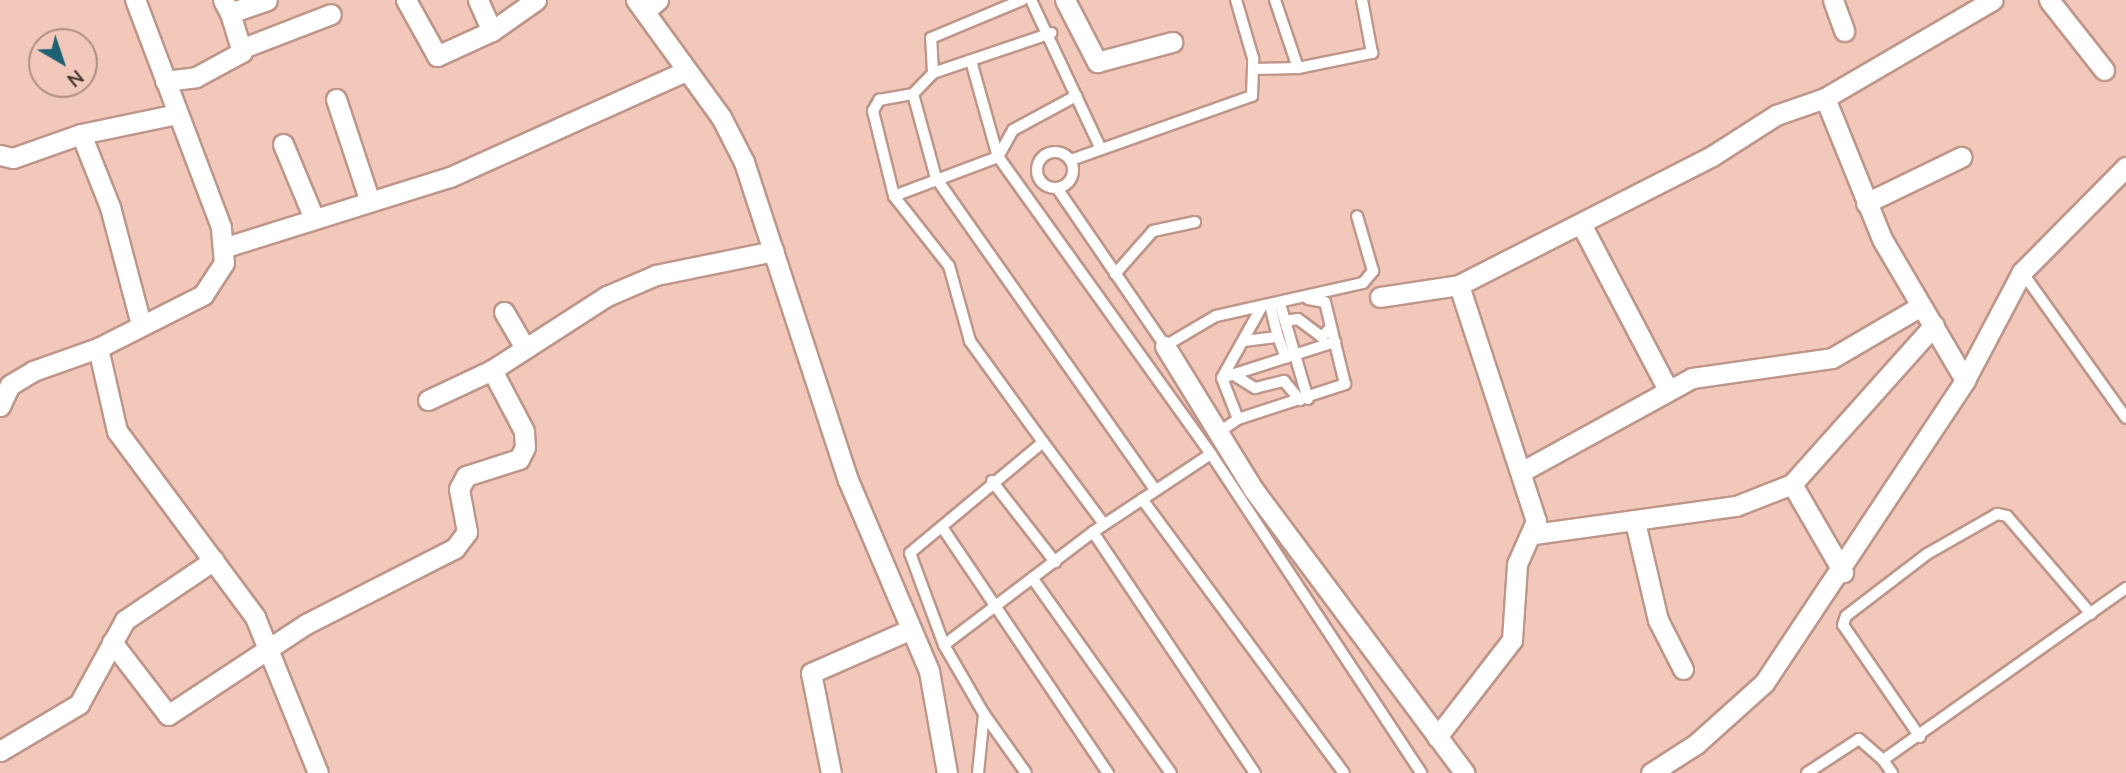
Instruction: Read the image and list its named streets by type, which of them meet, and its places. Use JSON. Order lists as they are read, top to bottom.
{
  "north": "bottom right"
}
